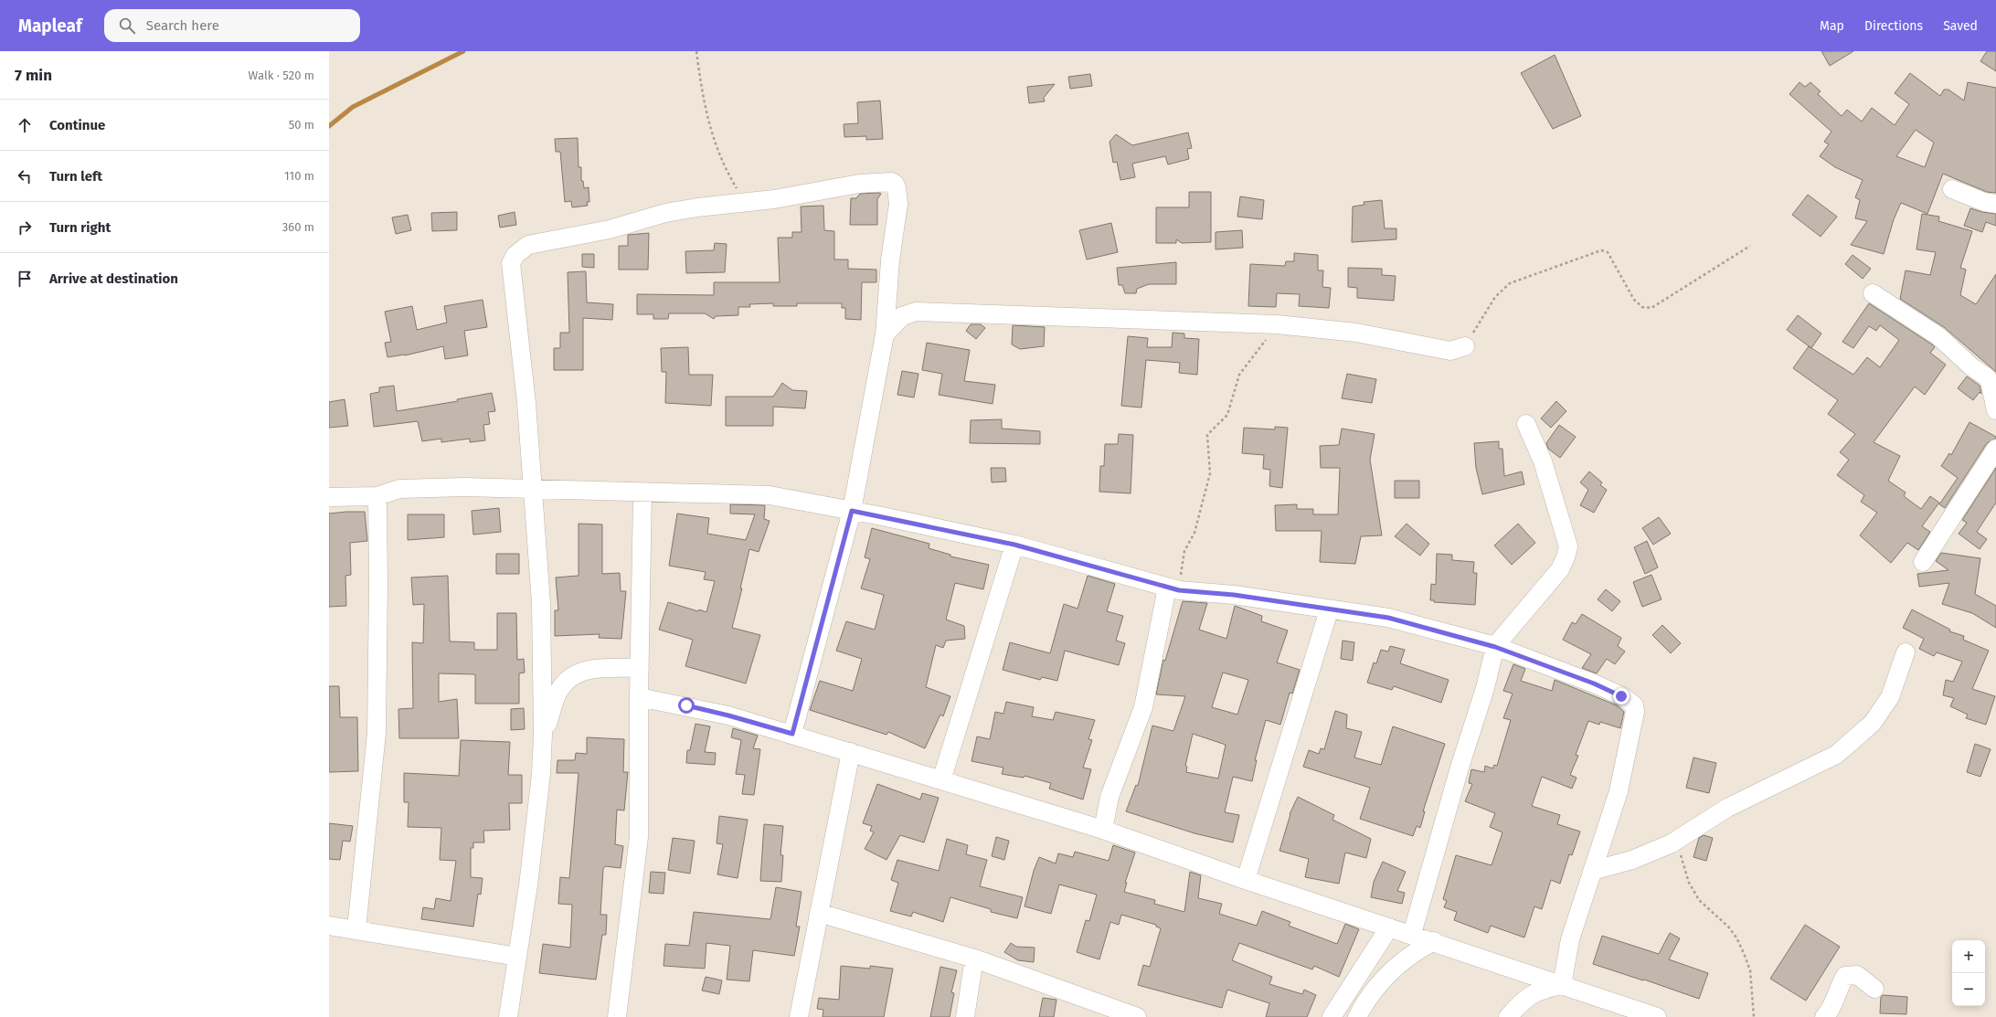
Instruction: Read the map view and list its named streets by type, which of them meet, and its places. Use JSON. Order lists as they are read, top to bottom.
{
  "page": {
    "header": "Mapleaf",
    "search": "Search here",
    "nav": ["Map", "Directions", "Saved"],
    "heading": ["7 min", "Walk · 520 m"],
    "list": [
      ["Continue", "50 m"],
      ["Turn left", "110 m"],
      ["Turn right", "360 m"],
      "Arrive at destination"
    ],
    "map_buttons": ["+", "−"]
  }
}
